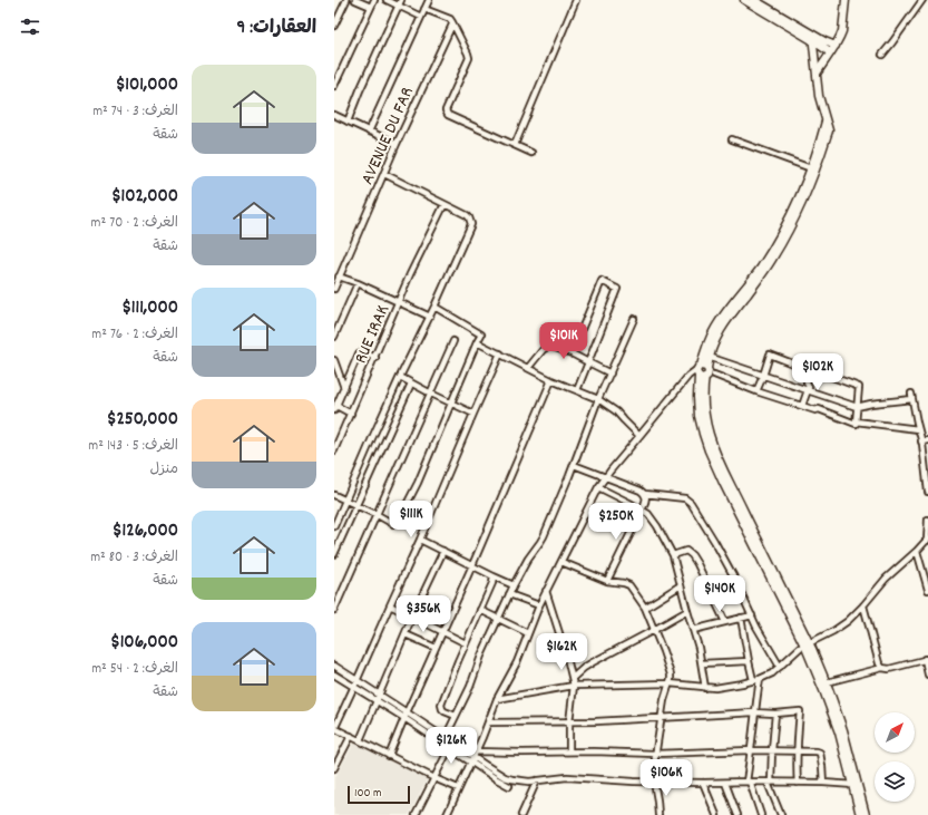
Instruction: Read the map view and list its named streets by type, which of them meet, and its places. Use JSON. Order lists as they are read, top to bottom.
{
  "streets": {
    "street": ["AVENUE DU FAR", "RUE IRAK"]
  },
  "scale_bar": "100 m",
  "north": "top right",
  "page": {
    "heading": "العقارات: 9",
    "list": [
      {
        "name": "$101,000",
        "note": "الغرف: 3 · 74 m² · شقة"
      },
      {
        "name": "$102,000",
        "note": "الغرف: 2 · 70 m² · شقة"
      },
      {
        "name": "$111,000",
        "note": "الغرف: 2 · 76 m² · شقة"
      },
      {
        "name": "$250,000",
        "note": "الغرف: 5 · 143 m² · منزل"
      },
      {
        "name": "$126,000",
        "note": "الغرف: 3 · 80 m² · شقة"
      },
      {
        "name": "$106,000",
        "note": "الغرف: 2 · 54 m² · شقة"
      }
    ],
    "price": [
      "$101K",
      "$102K",
      "$111K",
      "$250K",
      "$140K",
      "$356K",
      "$162K",
      "$126K",
      "$106K"
    ],
    "scale": "100 m"
  }
}
